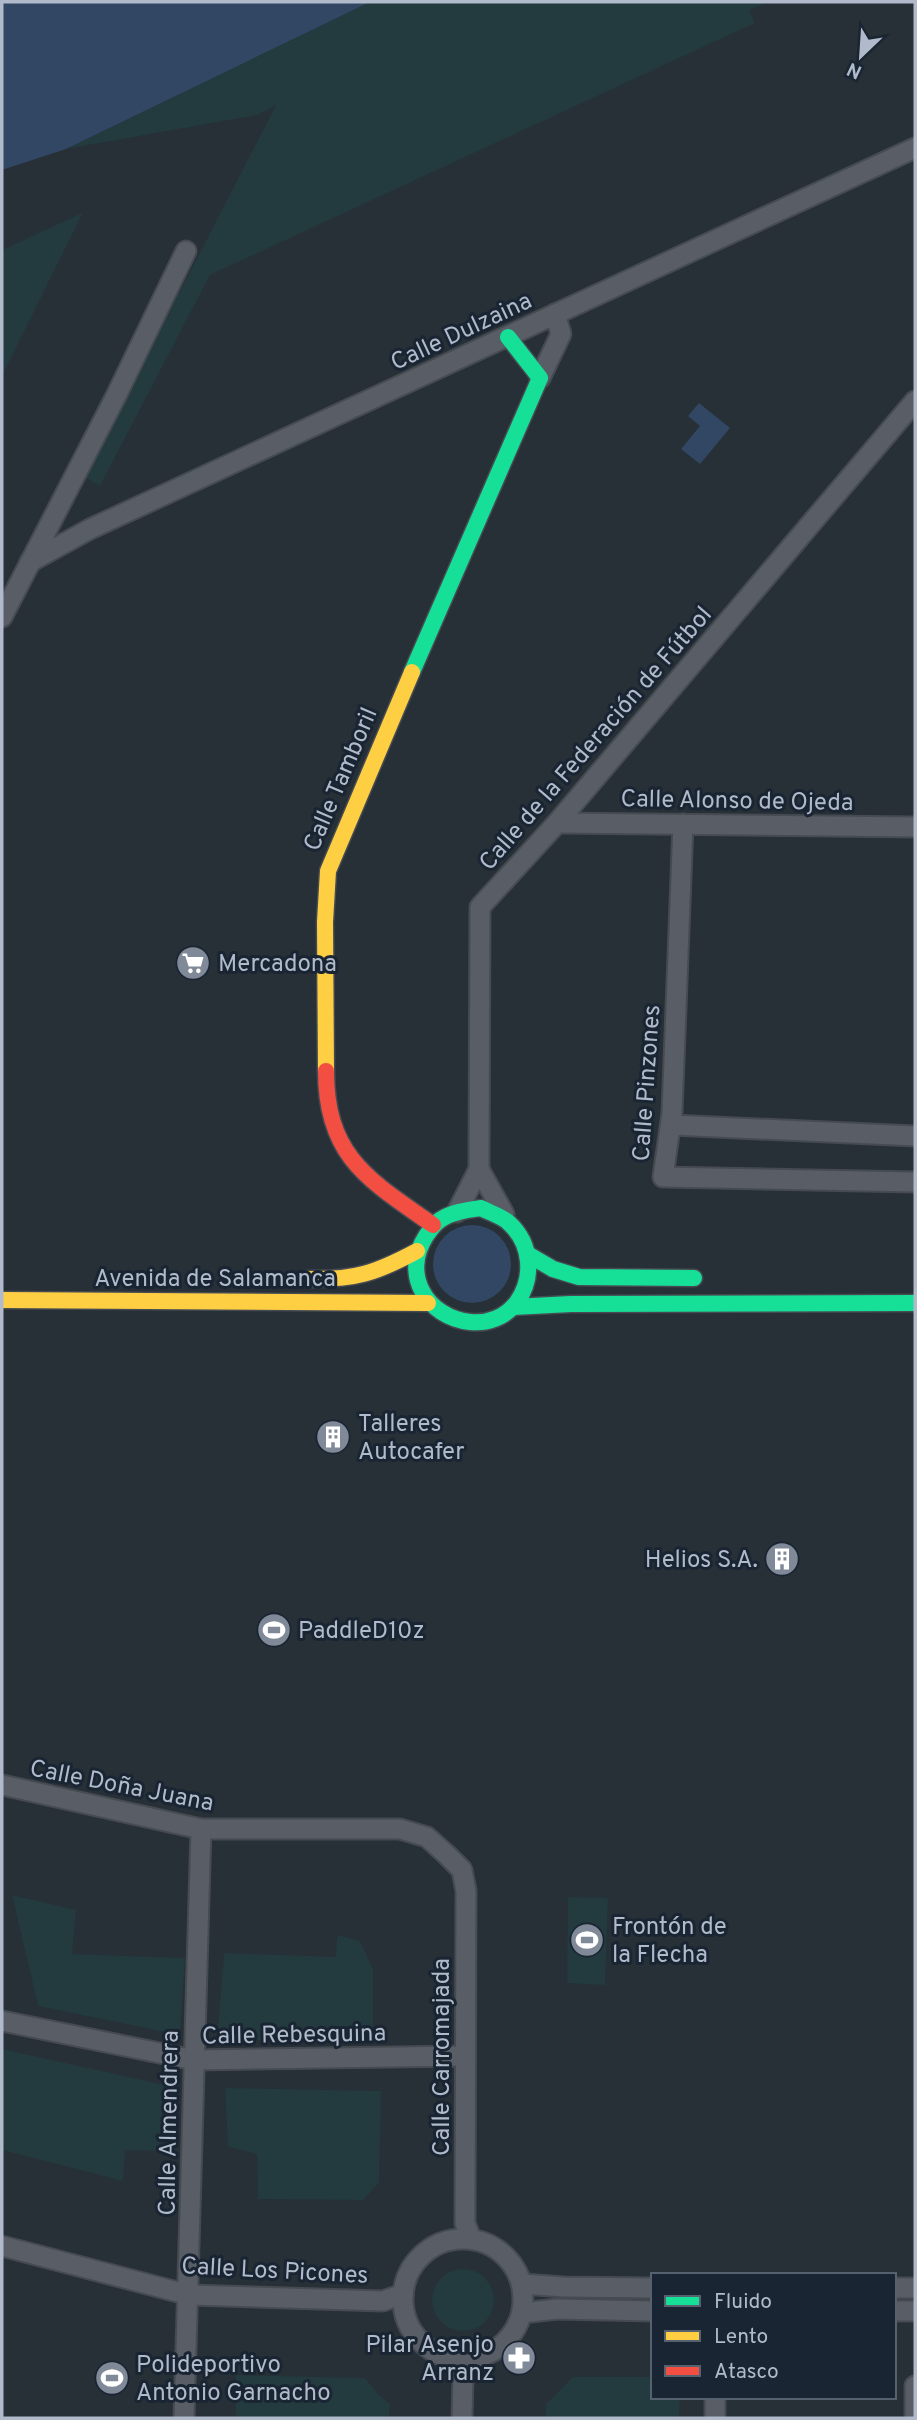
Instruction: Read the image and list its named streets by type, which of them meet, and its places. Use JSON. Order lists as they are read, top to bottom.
{
  "streets": {
    "main road": ["Calle Tamboril", "Avenida de Salamanca"],
    "street": [
      "Calle Dulzaina",
      "Calle de la Federación de Fútbol",
      "Calle Alonso de Ojeda",
      "Calle Pinzones",
      "Calle Doña Juana",
      "Calle Rebesquina",
      "Calle Carromajada",
      "Calle Almendrera",
      "Calle Los Picones"
    ]
  },
  "crossings": [
    ["Calle Dulzaina", "Calle Tamboril"],
    ["Calle de la Federación de Fútbol", "Calle Tamboril"],
    ["Calle de la Federación de Fútbol", "Calle Alonso de Ojeda"],
    ["Calle de la Federación de Fútbol", "Avenida de Salamanca"],
    ["Calle Tamboril", "Avenida de Salamanca"],
    ["Calle Alonso de Ojeda", "Calle Pinzones"],
    ["Calle Doña Juana", "Calle Carromajada"],
    ["Calle Doña Juana", "Calle Almendrera"],
    ["Calle Rebesquina", "Calle Carromajada"],
    ["Calle Rebesquina", "Calle Almendrera"],
    ["Calle Carromajada", "Calle Los Picones"],
    ["Calle Almendrera", "Calle Los Picones"]
  ],
  "places": {
    "supermarket": ["Mercadona"],
    "building": ["Talleres Autocafer", "Helios S.A."],
    "sports": ["PaddleD10z", "Frontón de la Flecha", "Polideportivo Antonio Garnacho"],
    "pharmacy": ["Pilar Asenjo Arranz"]
  },
  "legend": ["Fluido", "Lento", "Atasco"],
  "north": "bottom left"
}
